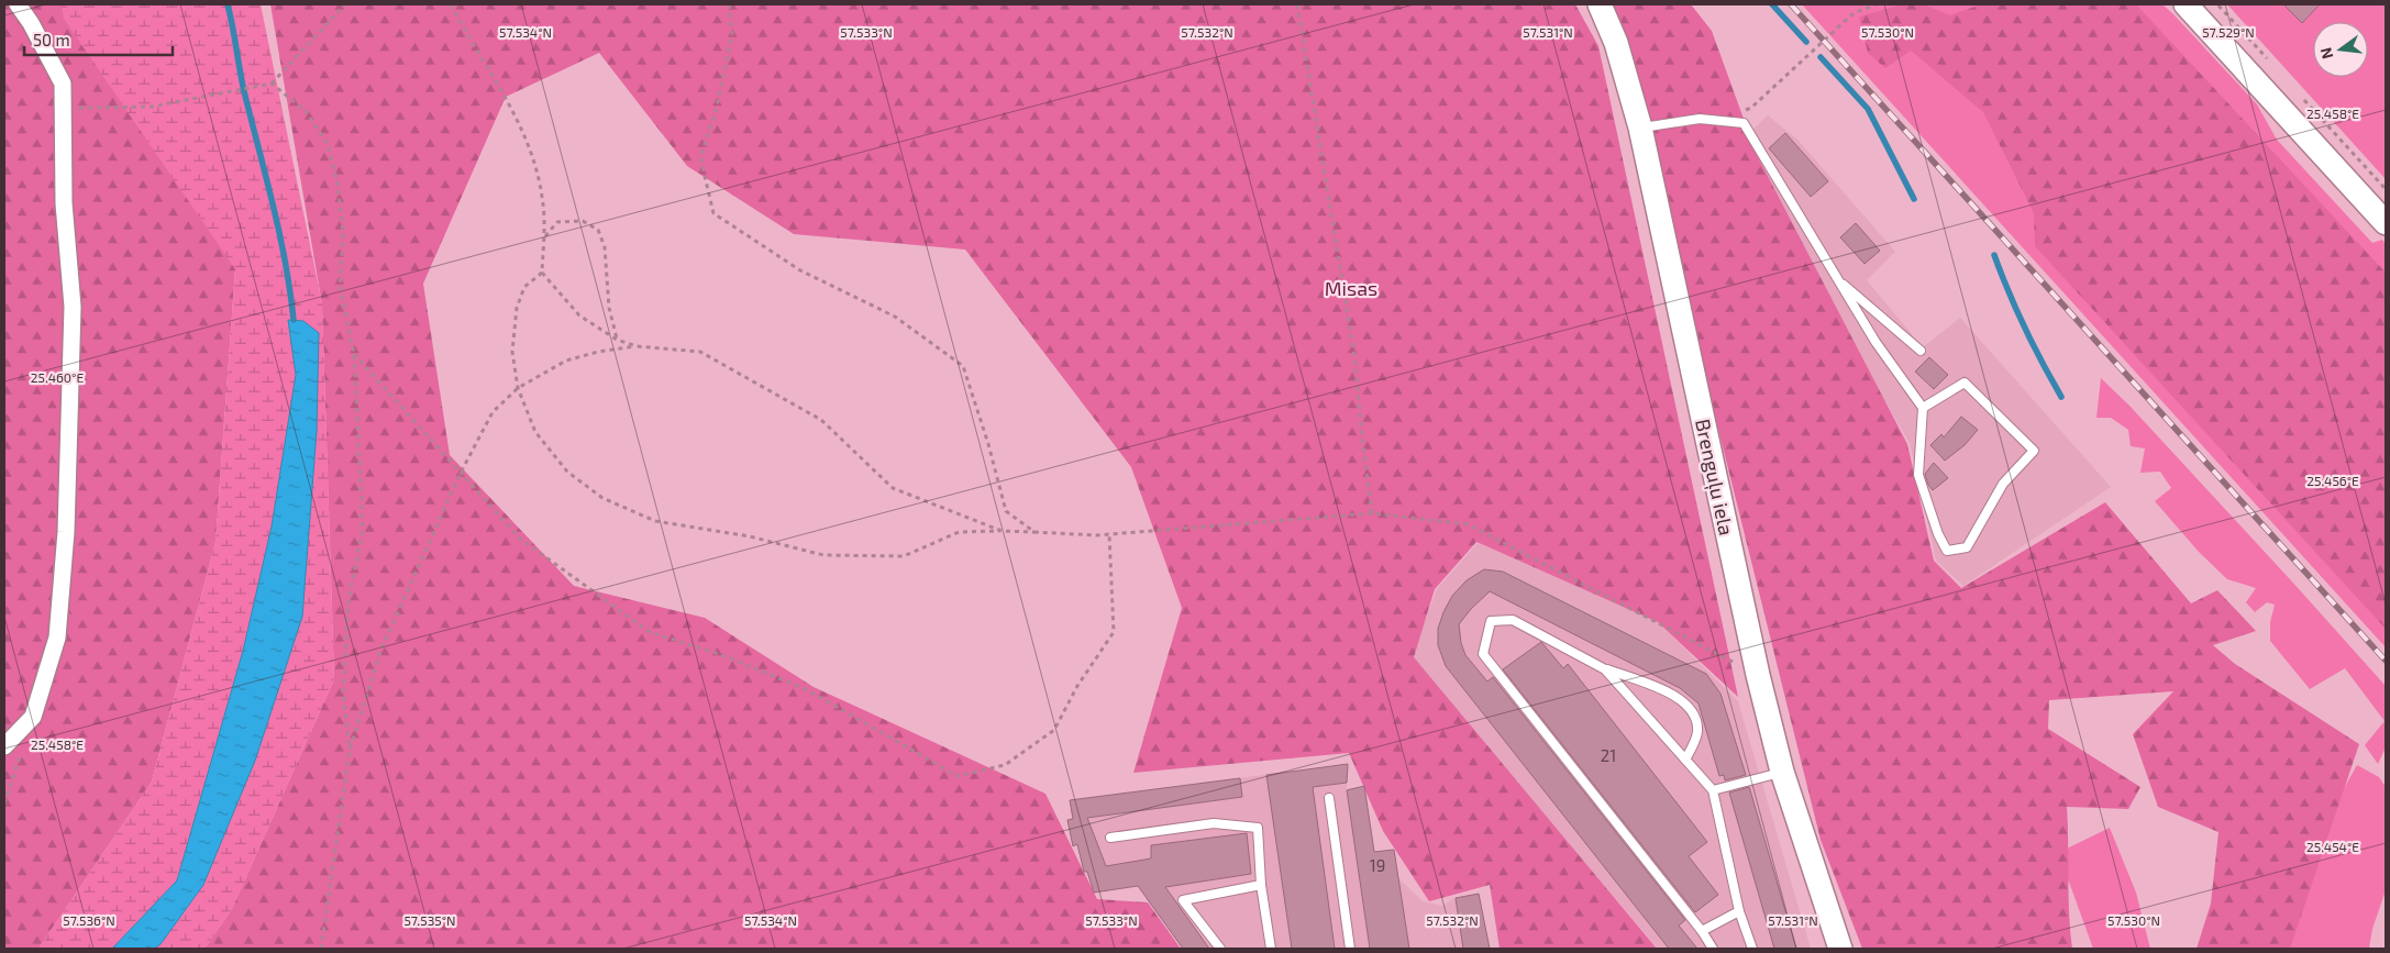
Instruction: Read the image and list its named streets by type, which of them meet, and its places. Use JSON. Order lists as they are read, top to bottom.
{
  "streets": {
    "street": ["Brenguļu iela"]
  },
  "parks": ["Misas"],
  "house_numbers": ["21", "19"],
  "scale_bar": "50 m",
  "north": "left",
  "coordinates": [
    "57.534°N",
    "57.533°N",
    "57.532°N",
    "57.531°N",
    "57.530°N",
    "57.529°N",
    "25.458°E",
    "25.460°E",
    "25.456°E",
    "25.454°E",
    "57.536°N",
    "57.535°N"
  ]
}
